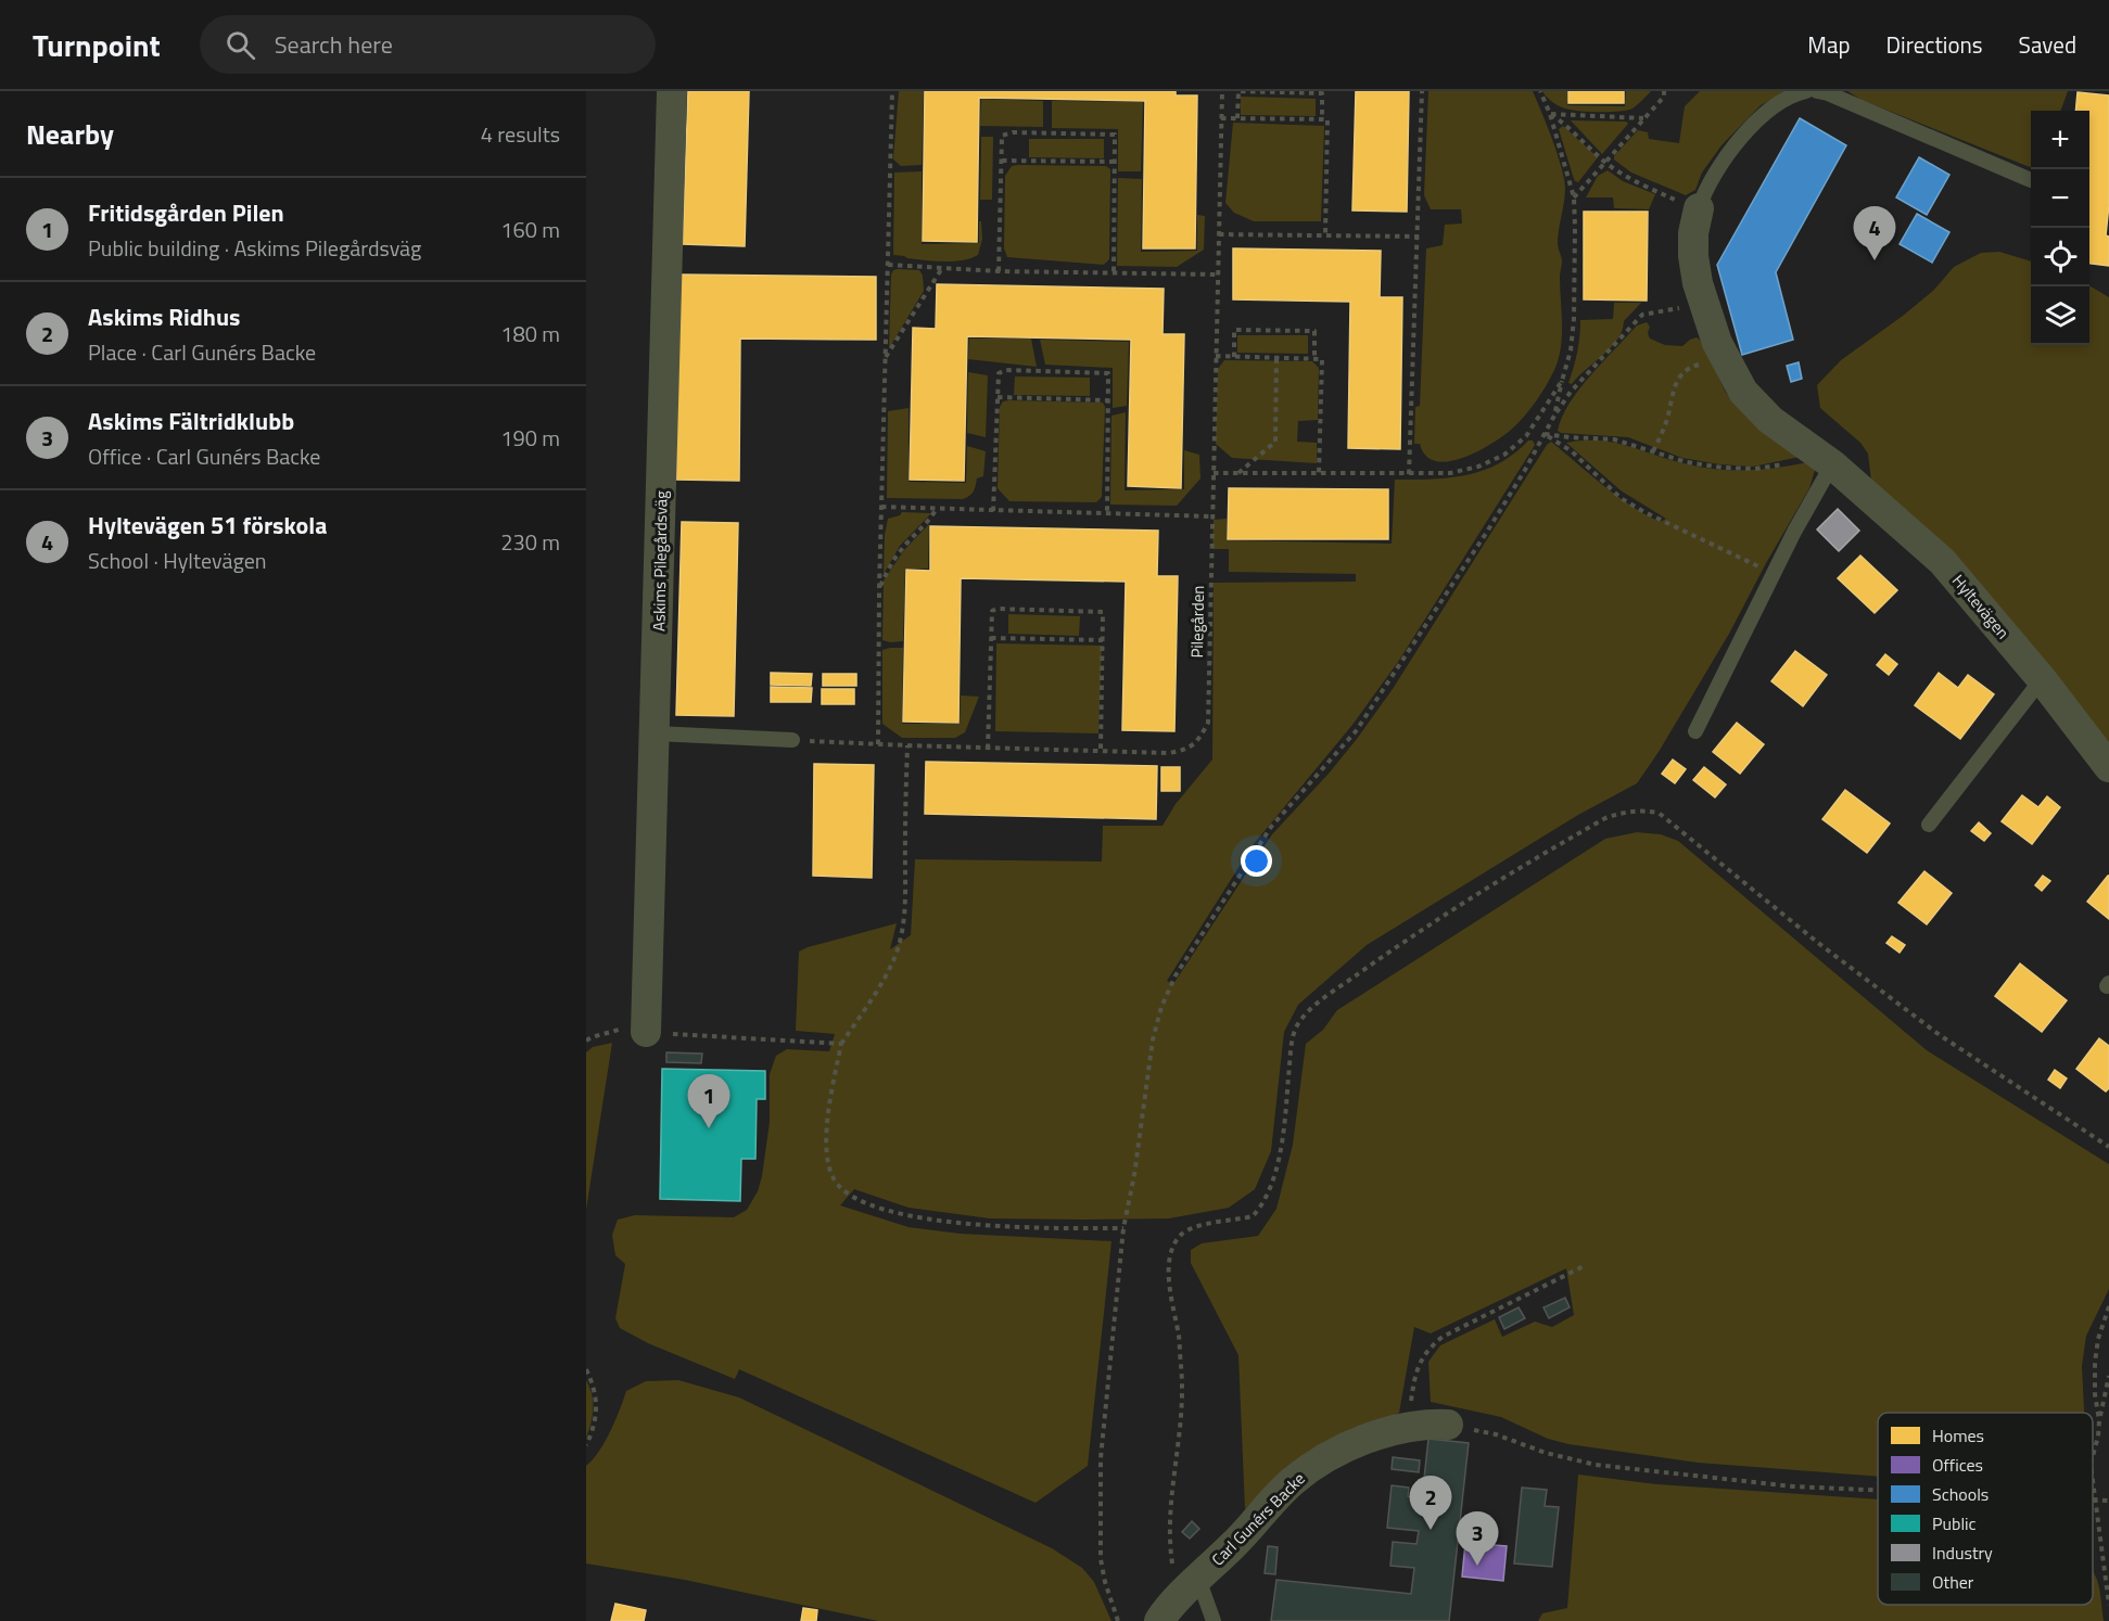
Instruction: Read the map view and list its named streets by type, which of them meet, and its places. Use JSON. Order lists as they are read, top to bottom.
{
  "streets": {
    "street": ["Askims Pilegårdsväg", "Hyltevägen", "Carl Gunérs Backe"],
    "path": ["Pilegården"]
  },
  "legend": [
    "Homes",
    "Offices",
    "Schools",
    "Public",
    "Industry",
    "Other"
  ],
  "page": {
    "header": "Turnpoint",
    "search": "Search here",
    "nav": ["Map", "Directions", "Saved"],
    "heading": ["Nearby", "4 results"],
    "map_buttons": ["+", "−"],
    "list": [
      {
        "mark": "1",
        "name": "Fritidsgården Pilen",
        "note": "Public building · Askims Pilegårdsväg",
        "value": "160 m"
      },
      {
        "mark": "2",
        "name": "Askims Ridhus",
        "note": "Place · Carl Gunérs Backe",
        "value": "180 m"
      },
      {
        "mark": "3",
        "name": "Askims Fältridklubb",
        "note": "Office · Carl Gunérs Backe",
        "value": "190 m"
      },
      {
        "mark": "4",
        "name": "Hyltevägen 51 förskola",
        "note": "School · Hyltevägen",
        "value": "230 m"
      }
    ],
    "pins": [
      "4",
      "1",
      "2",
      "3"
    ]
  }
}
